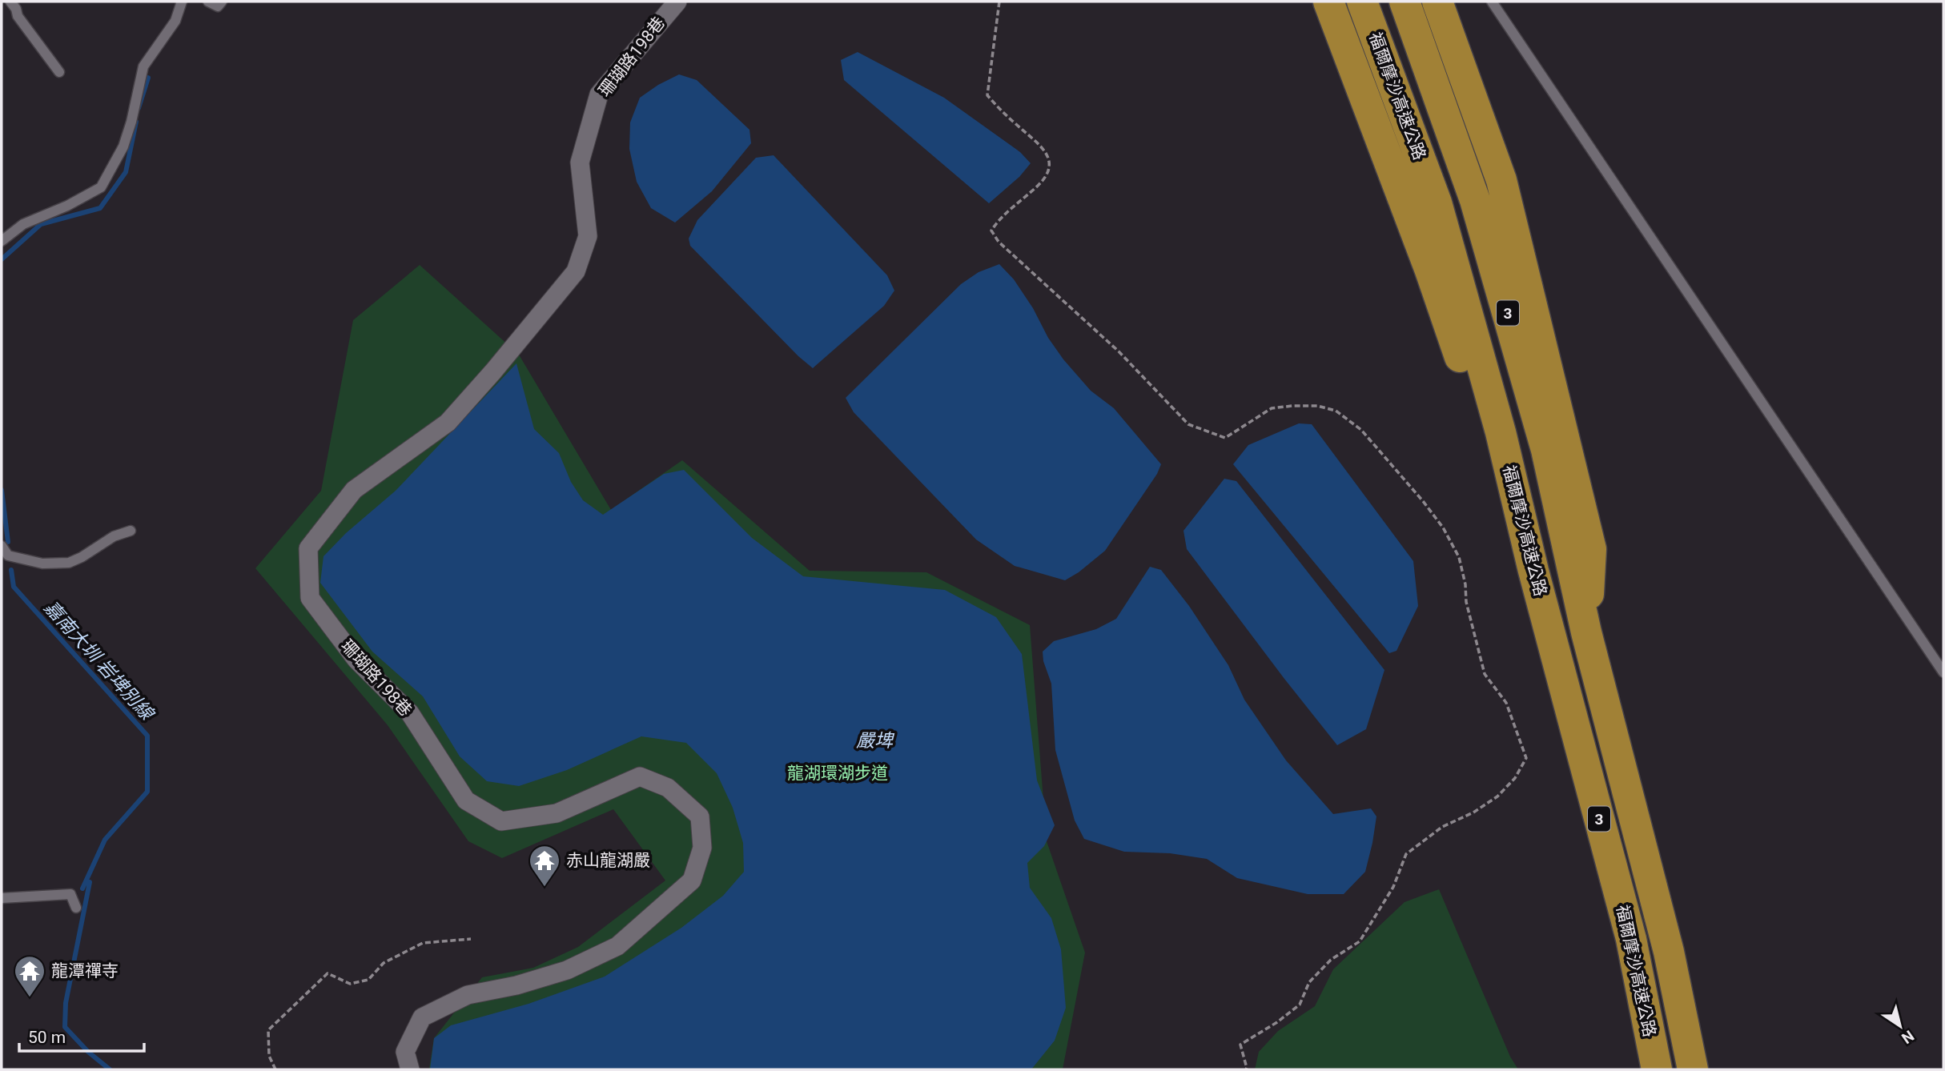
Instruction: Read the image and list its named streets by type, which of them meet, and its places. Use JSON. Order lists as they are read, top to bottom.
{
  "streets": {
    "highway": ["福爾摩沙高速公路", "3"],
    "street": ["珊瑚路198巷"]
  },
  "water": ["嘉南大圳 岩埤別線", "嚴埤"],
  "parks": ["龍湖環湖步道"],
  "places": {
    "temple": ["赤山龍湖嚴", "龍潭禪寺"]
  },
  "scale_bar": "50 m",
  "north": "bottom right"
}
